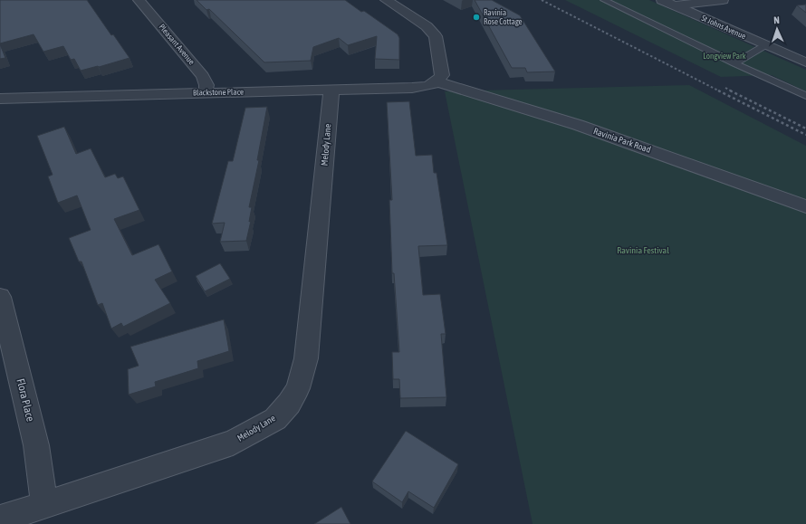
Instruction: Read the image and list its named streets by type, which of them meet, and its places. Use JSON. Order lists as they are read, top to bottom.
{
  "streets": {
    "street": [
      "St Johns Avenue",
      "Pleasant Avenue",
      "Blackstone Place",
      "Ravinia Park Road",
      "Melody Lane",
      "Flora Place"
    ]
  },
  "crossings": [
    ["Pleasant Avenue", "Blackstone Place"],
    ["Blackstone Place", "Ravinia Park Road"],
    ["Blackstone Place", "Melody Lane"],
    ["Melody Lane", "Flora Place"]
  ],
  "parks": ["Longview Park", "Ravinia Festival"],
  "places": ["Ravinia Rose Cottage"],
  "north": "top"
}
